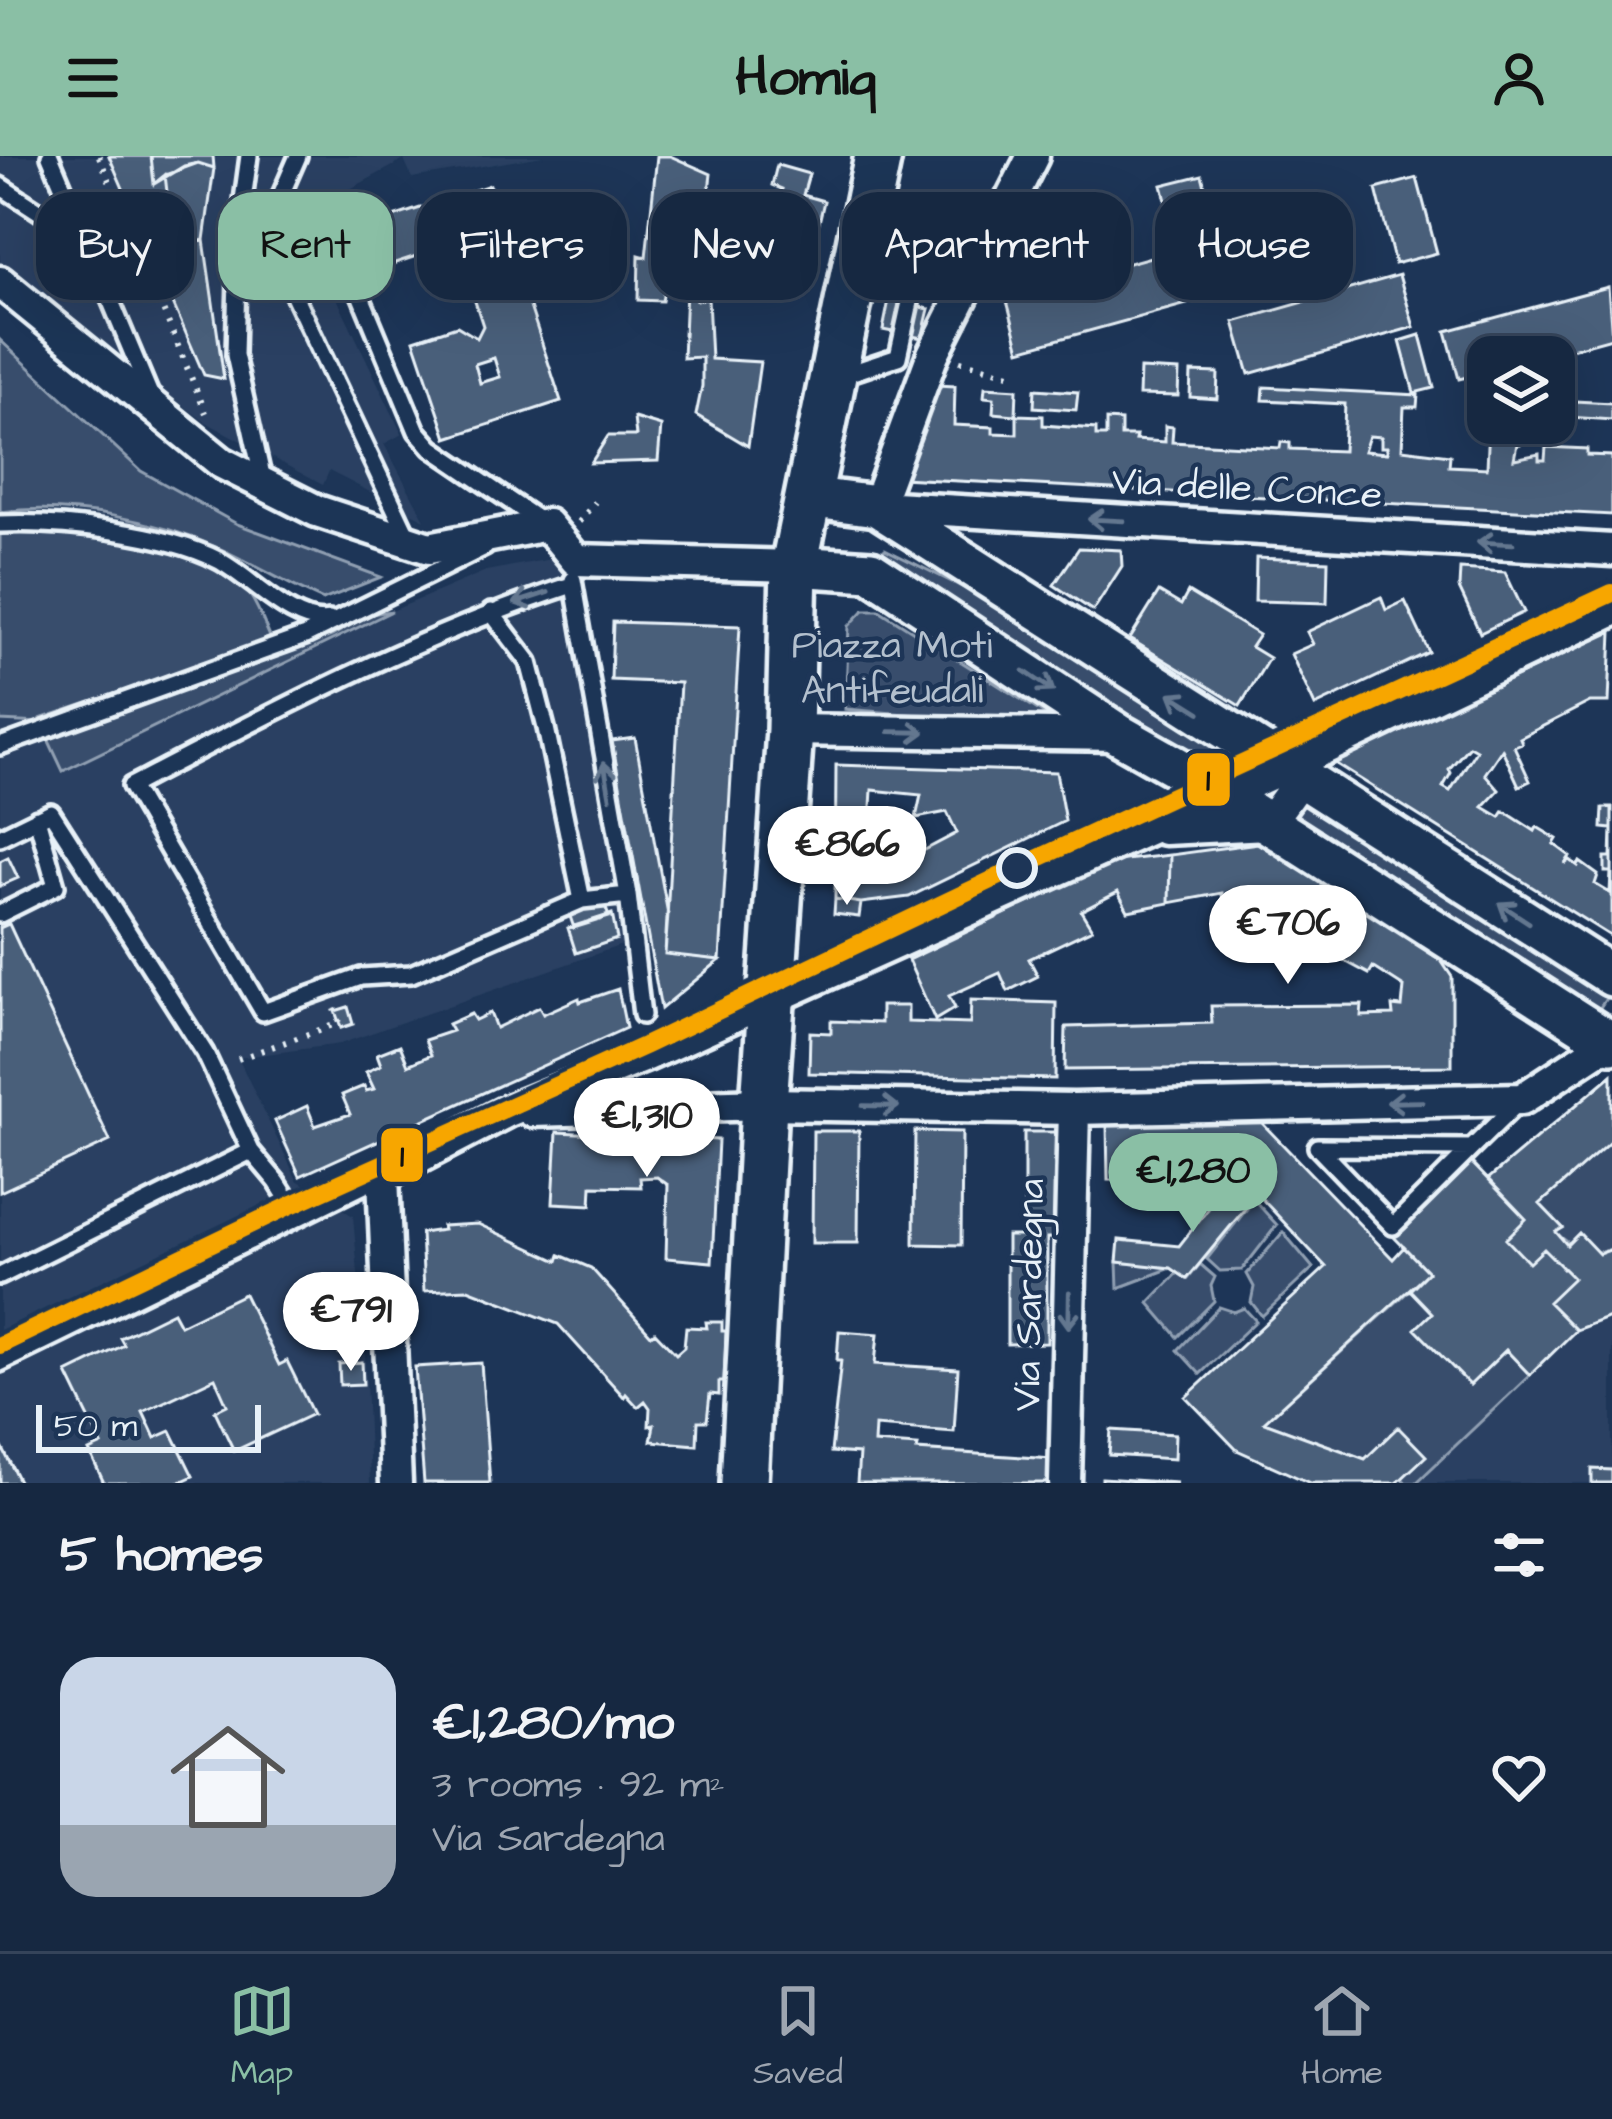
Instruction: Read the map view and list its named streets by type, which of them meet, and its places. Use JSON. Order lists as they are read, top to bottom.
{
  "streets": {
    "street": ["Via delle Conce", "Via Sardegna"]
  },
  "one_way": ["Via Sardegna"],
  "parks": ["Piazza Moti Antifeudali"],
  "lines": ["transit line 1"],
  "scale_bar": "50 m",
  "page": {
    "header": "Homiq",
    "chip": [
      "Buy",
      "Rent",
      "Filters",
      "New",
      "Apartment",
      "House"
    ],
    "price": [
      "€866",
      "€706",
      "€1,310",
      "€1,280",
      "€791"
    ],
    "scale": "50 m",
    "heading": "5 homes",
    "list": [
      {
        "name": "€1,280/mo",
        "note": "3 rooms · 92 m² · Via Sardegna"
      }
    ],
    "tabs": ["Map", "Saved", "Home"]
  }
}
